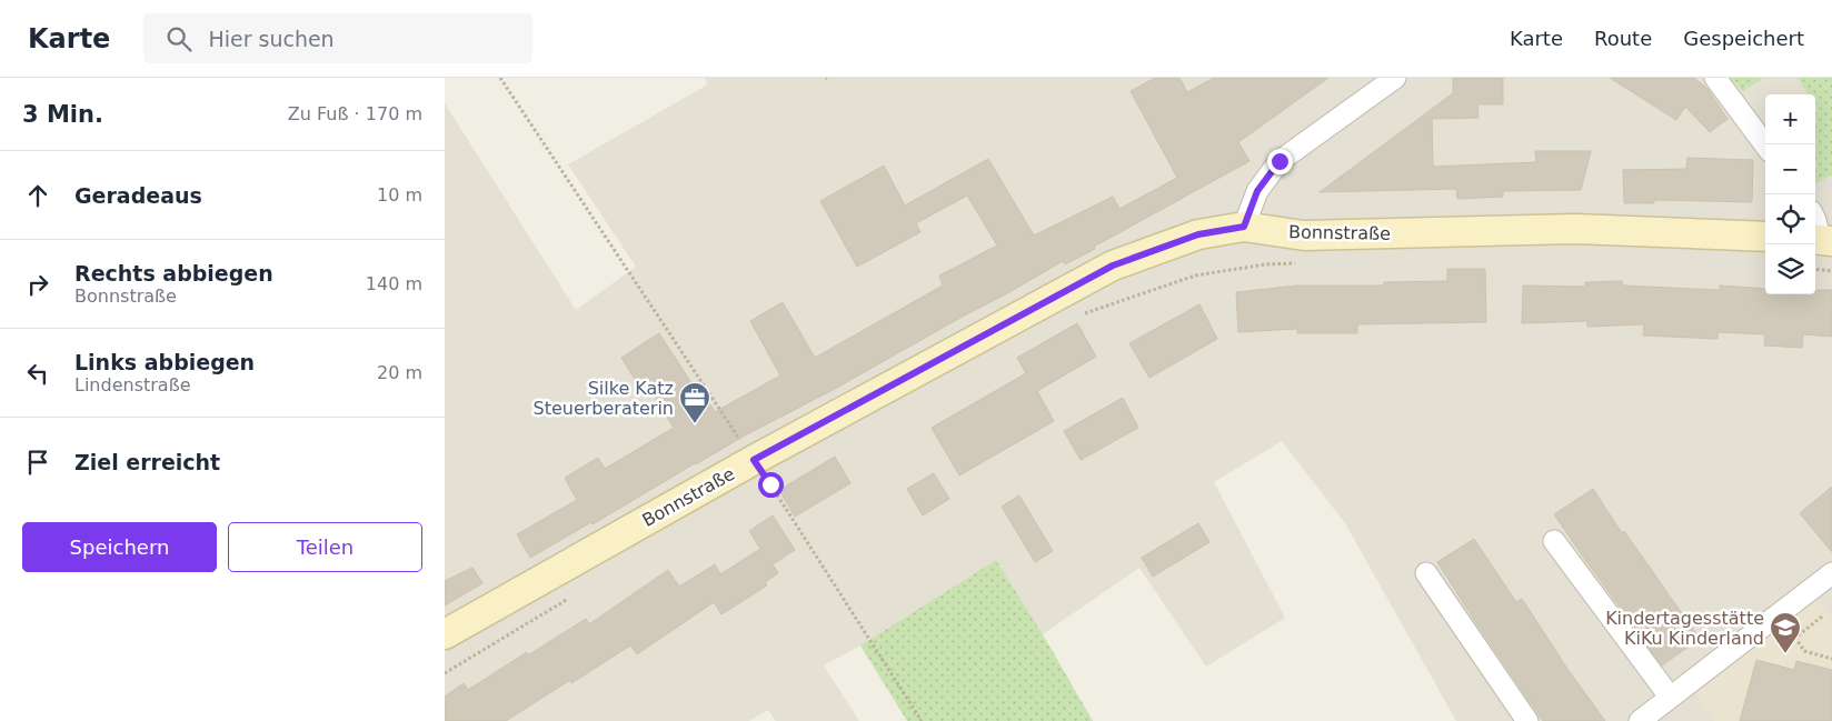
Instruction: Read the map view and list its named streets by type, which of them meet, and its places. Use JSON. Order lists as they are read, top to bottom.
{
  "streets": {
    "street": ["Bonnstraße"]
  },
  "places": {
    "office": ["Silke Katz Steuerberaterin"],
    "school or university": ["Kindertagesstätte KiKu Kinderland"]
  },
  "page": {
    "header": "Karte",
    "search": "Hier suchen",
    "nav": ["Karte", "Route", "Gespeichert"],
    "heading": ["3 Min.", "Zu Fuß · 170 m"],
    "map_buttons": ["+", "−"],
    "list": [
      ["Geradeaus", "10 m"],
      ["Rechts abbiegen", "Bonnstraße", "140 m"],
      ["Links abbiegen", "Lindenstraße", "20 m"],
      "Ziel erreicht"
    ],
    "buttons": ["Speichern", "Teilen"]
  }
}
